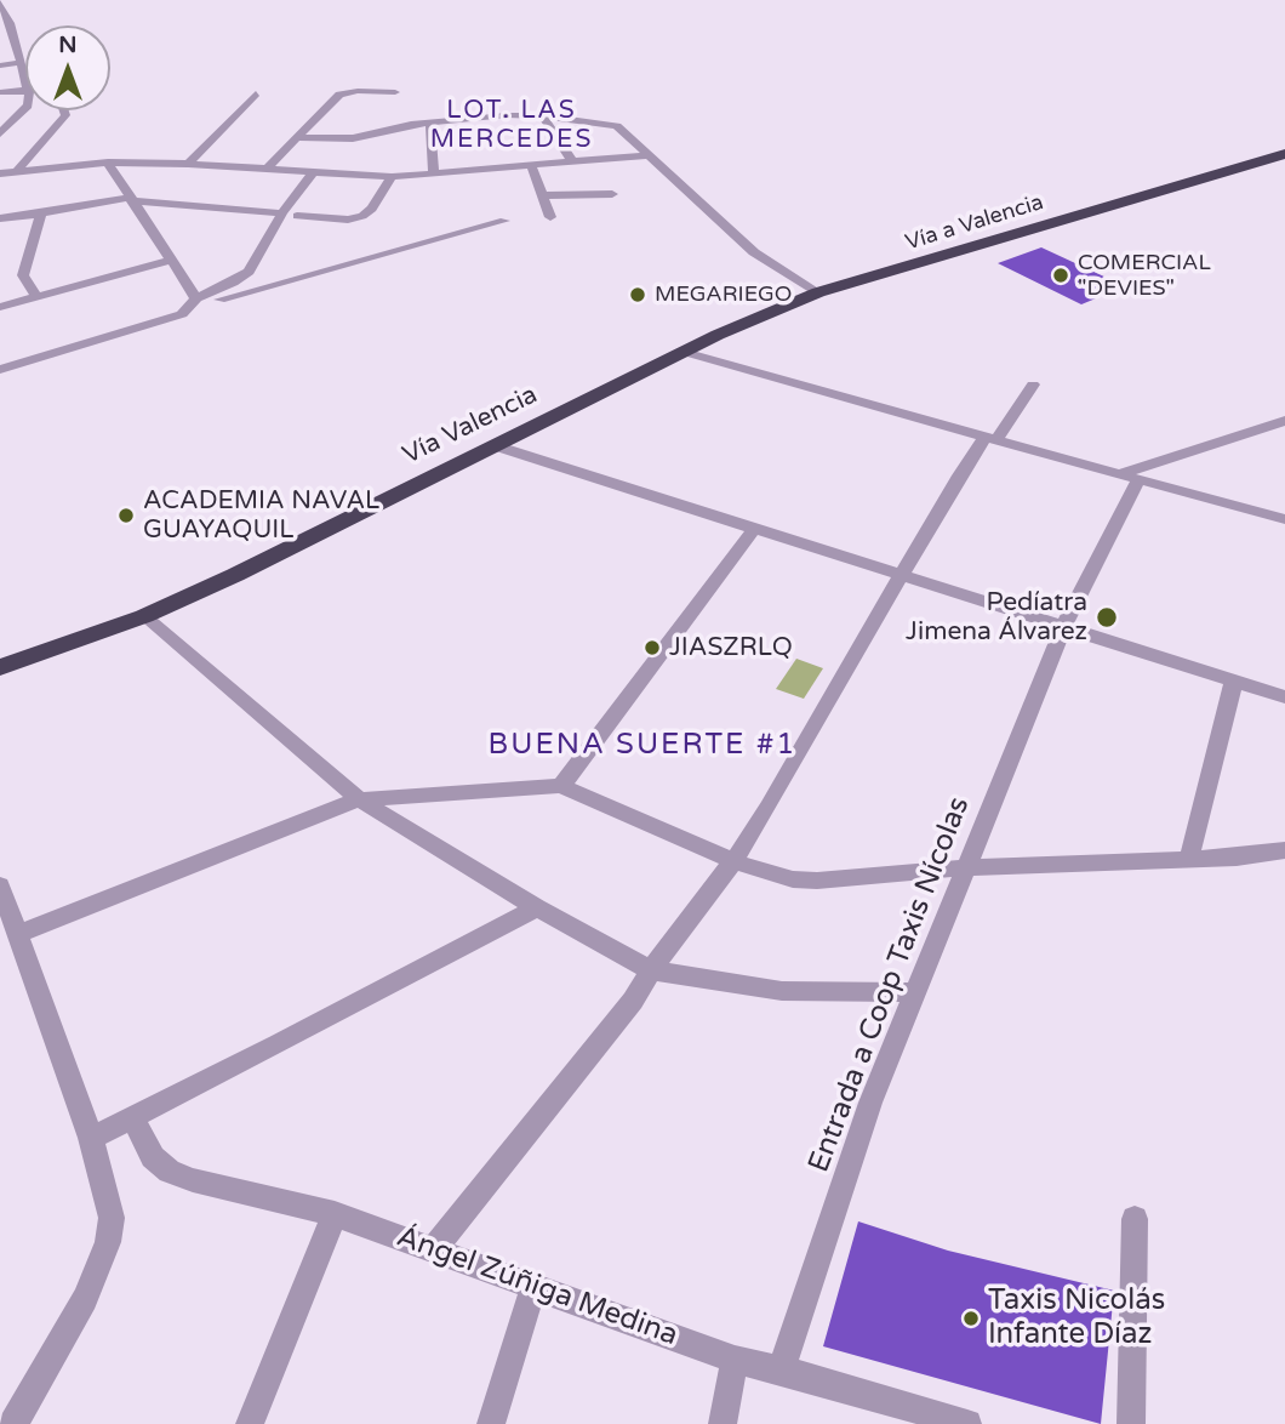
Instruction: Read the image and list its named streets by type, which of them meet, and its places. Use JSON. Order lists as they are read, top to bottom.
{
  "streets": {
    "highway": ["Vía a Valencia", "Vía Valencia"],
    "street": ["Entrada a Coop Taxis Nícolas", "Ángel Zúñiga Medina"]
  },
  "crossings": [
    ["Vía a Valencia", "Vía Valencia"],
    ["Entrada a Coop Taxis Nícolas", "Ángel Zúñiga Medina"]
  ],
  "districts": ["LOT. LAS MERCEDES", "BUENA SUERTE #1"],
  "places": [
    "COMERCIAL \"DEVIES\"",
    "MEGARIEGO",
    "ACADEMIA NAVAL GUAYAQUIL",
    "Pedíatra Jimena Álvarez",
    "JIASZRLQ",
    "Taxis Nicolás Infante Díaz"
  ],
  "north": "top"
}
